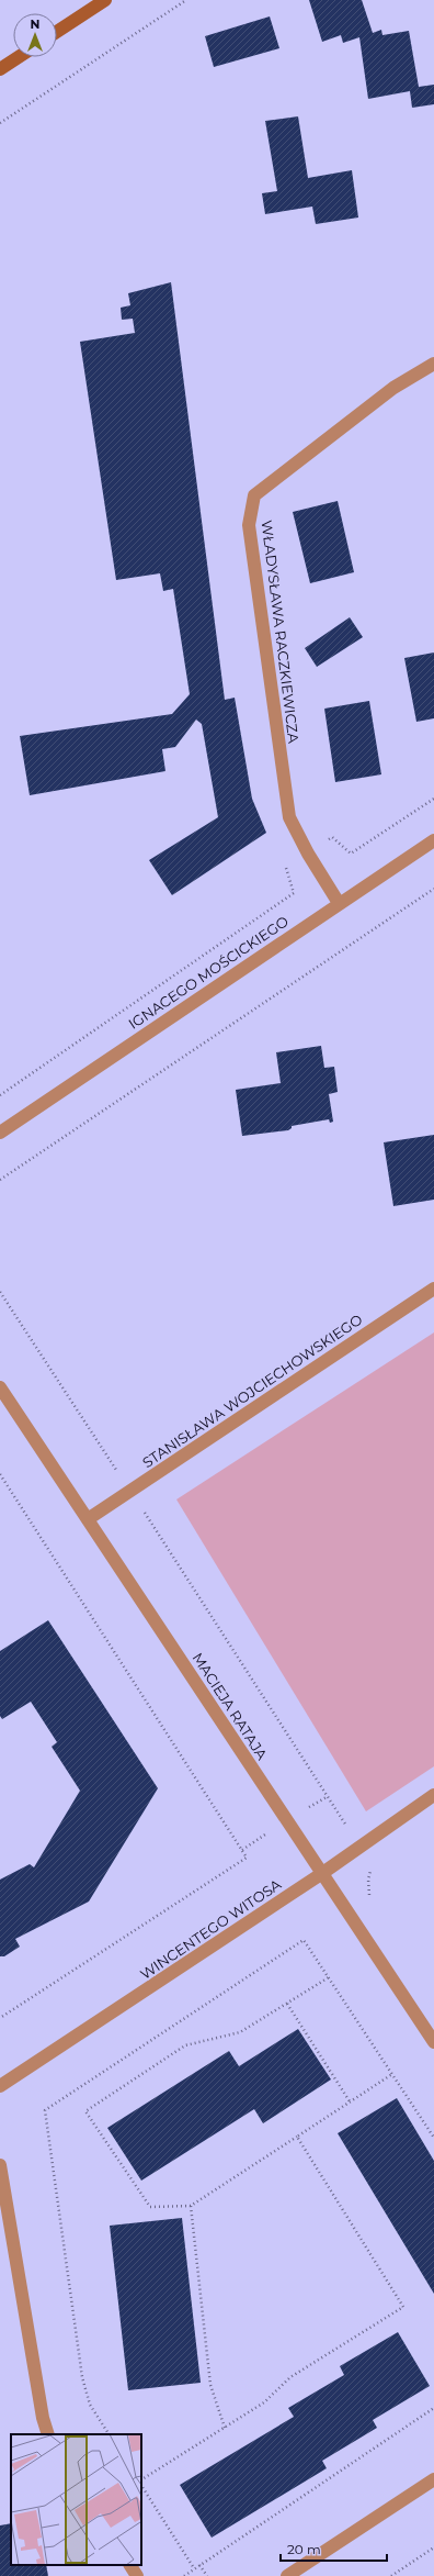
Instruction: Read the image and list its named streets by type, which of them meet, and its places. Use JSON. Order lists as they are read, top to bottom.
{
  "streets": {
    "street": [
      "WŁADYSŁAWA RACZKIEWICZA",
      "IGNACEGO MOŚCICKIEGO",
      "STANISŁAWA WOJCIECHOWSKIEGO",
      "MACIEJA RATAJA",
      "WINCENTEGO WITOSA"
    ]
  },
  "crossings": [
    ["WŁADYSŁAWA RACZKIEWICZA", "IGNACEGO MOŚCICKIEGO"],
    ["STANISŁAWA WOJCIECHOWSKIEGO", "MACIEJA RATAJA"],
    ["MACIEJA RATAJA", "WINCENTEGO WITOSA"]
  ],
  "scale_bar": "20 m",
  "north": "top"
}
